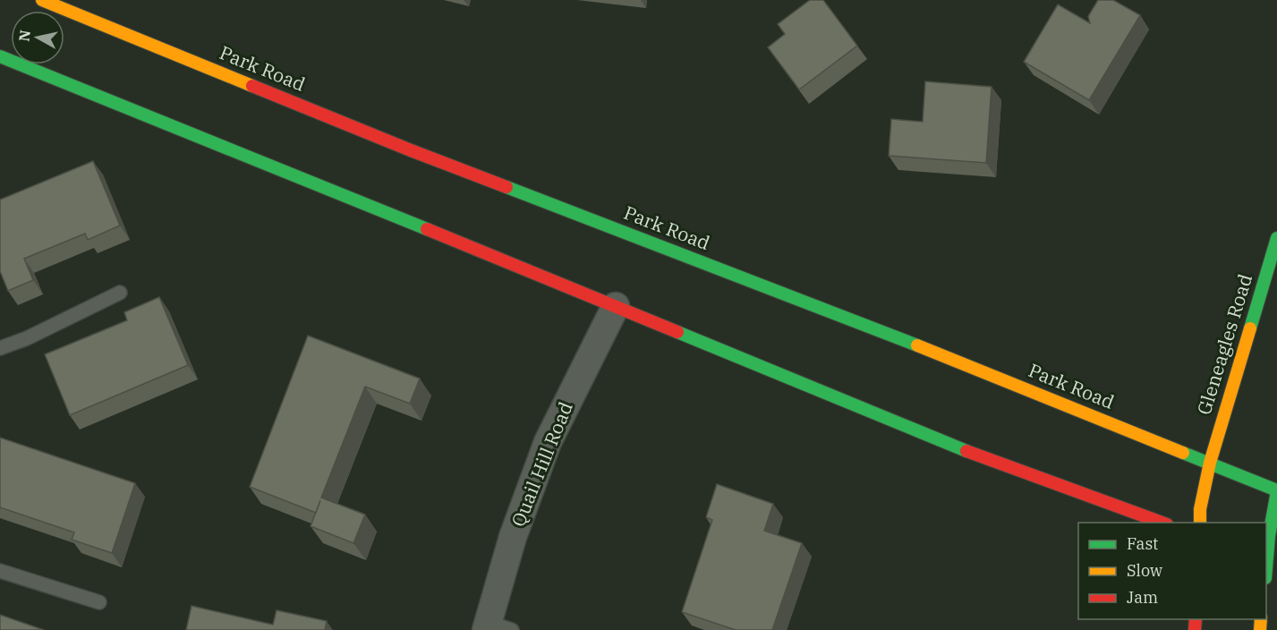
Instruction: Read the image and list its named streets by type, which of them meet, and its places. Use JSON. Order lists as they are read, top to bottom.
{
  "streets": {
    "main road": ["Park Road", "Gleneagles Road"],
    "street": ["Quail Hill Road"]
  },
  "crossings": [
    ["Park Road", "Gleneagles Road"]
  ],
  "legend": ["Fast", "Slow", "Jam"],
  "north": "left"
}
